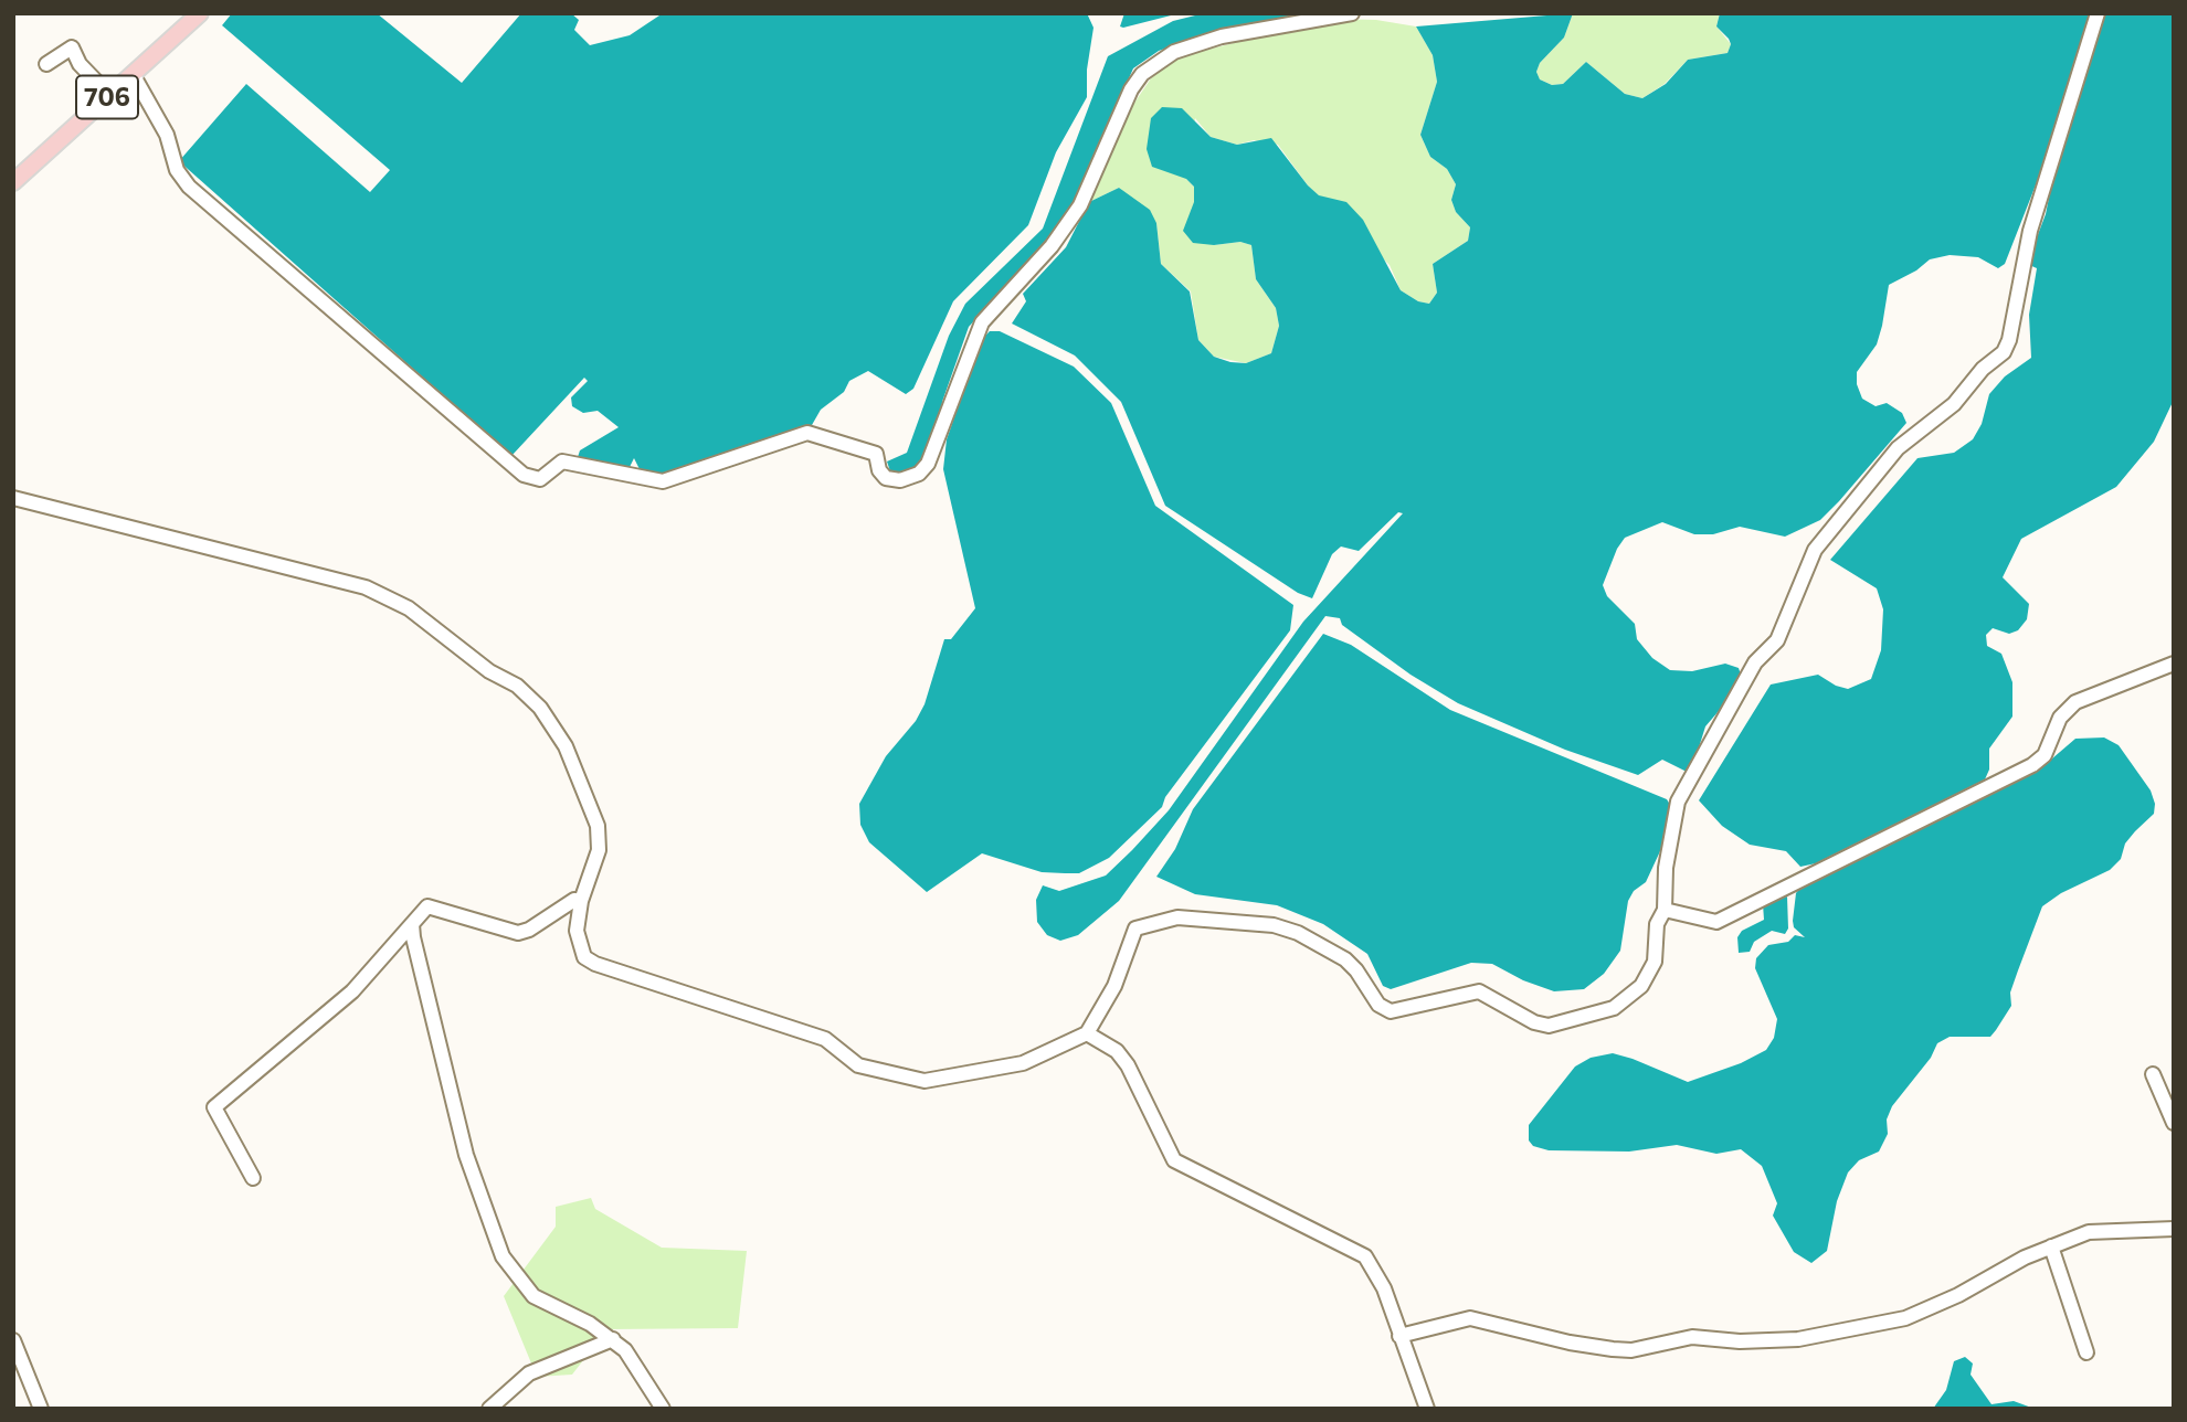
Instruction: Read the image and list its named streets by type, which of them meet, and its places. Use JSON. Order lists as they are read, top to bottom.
{
  "streets": {
    "main road": ["706"]
  }
}
